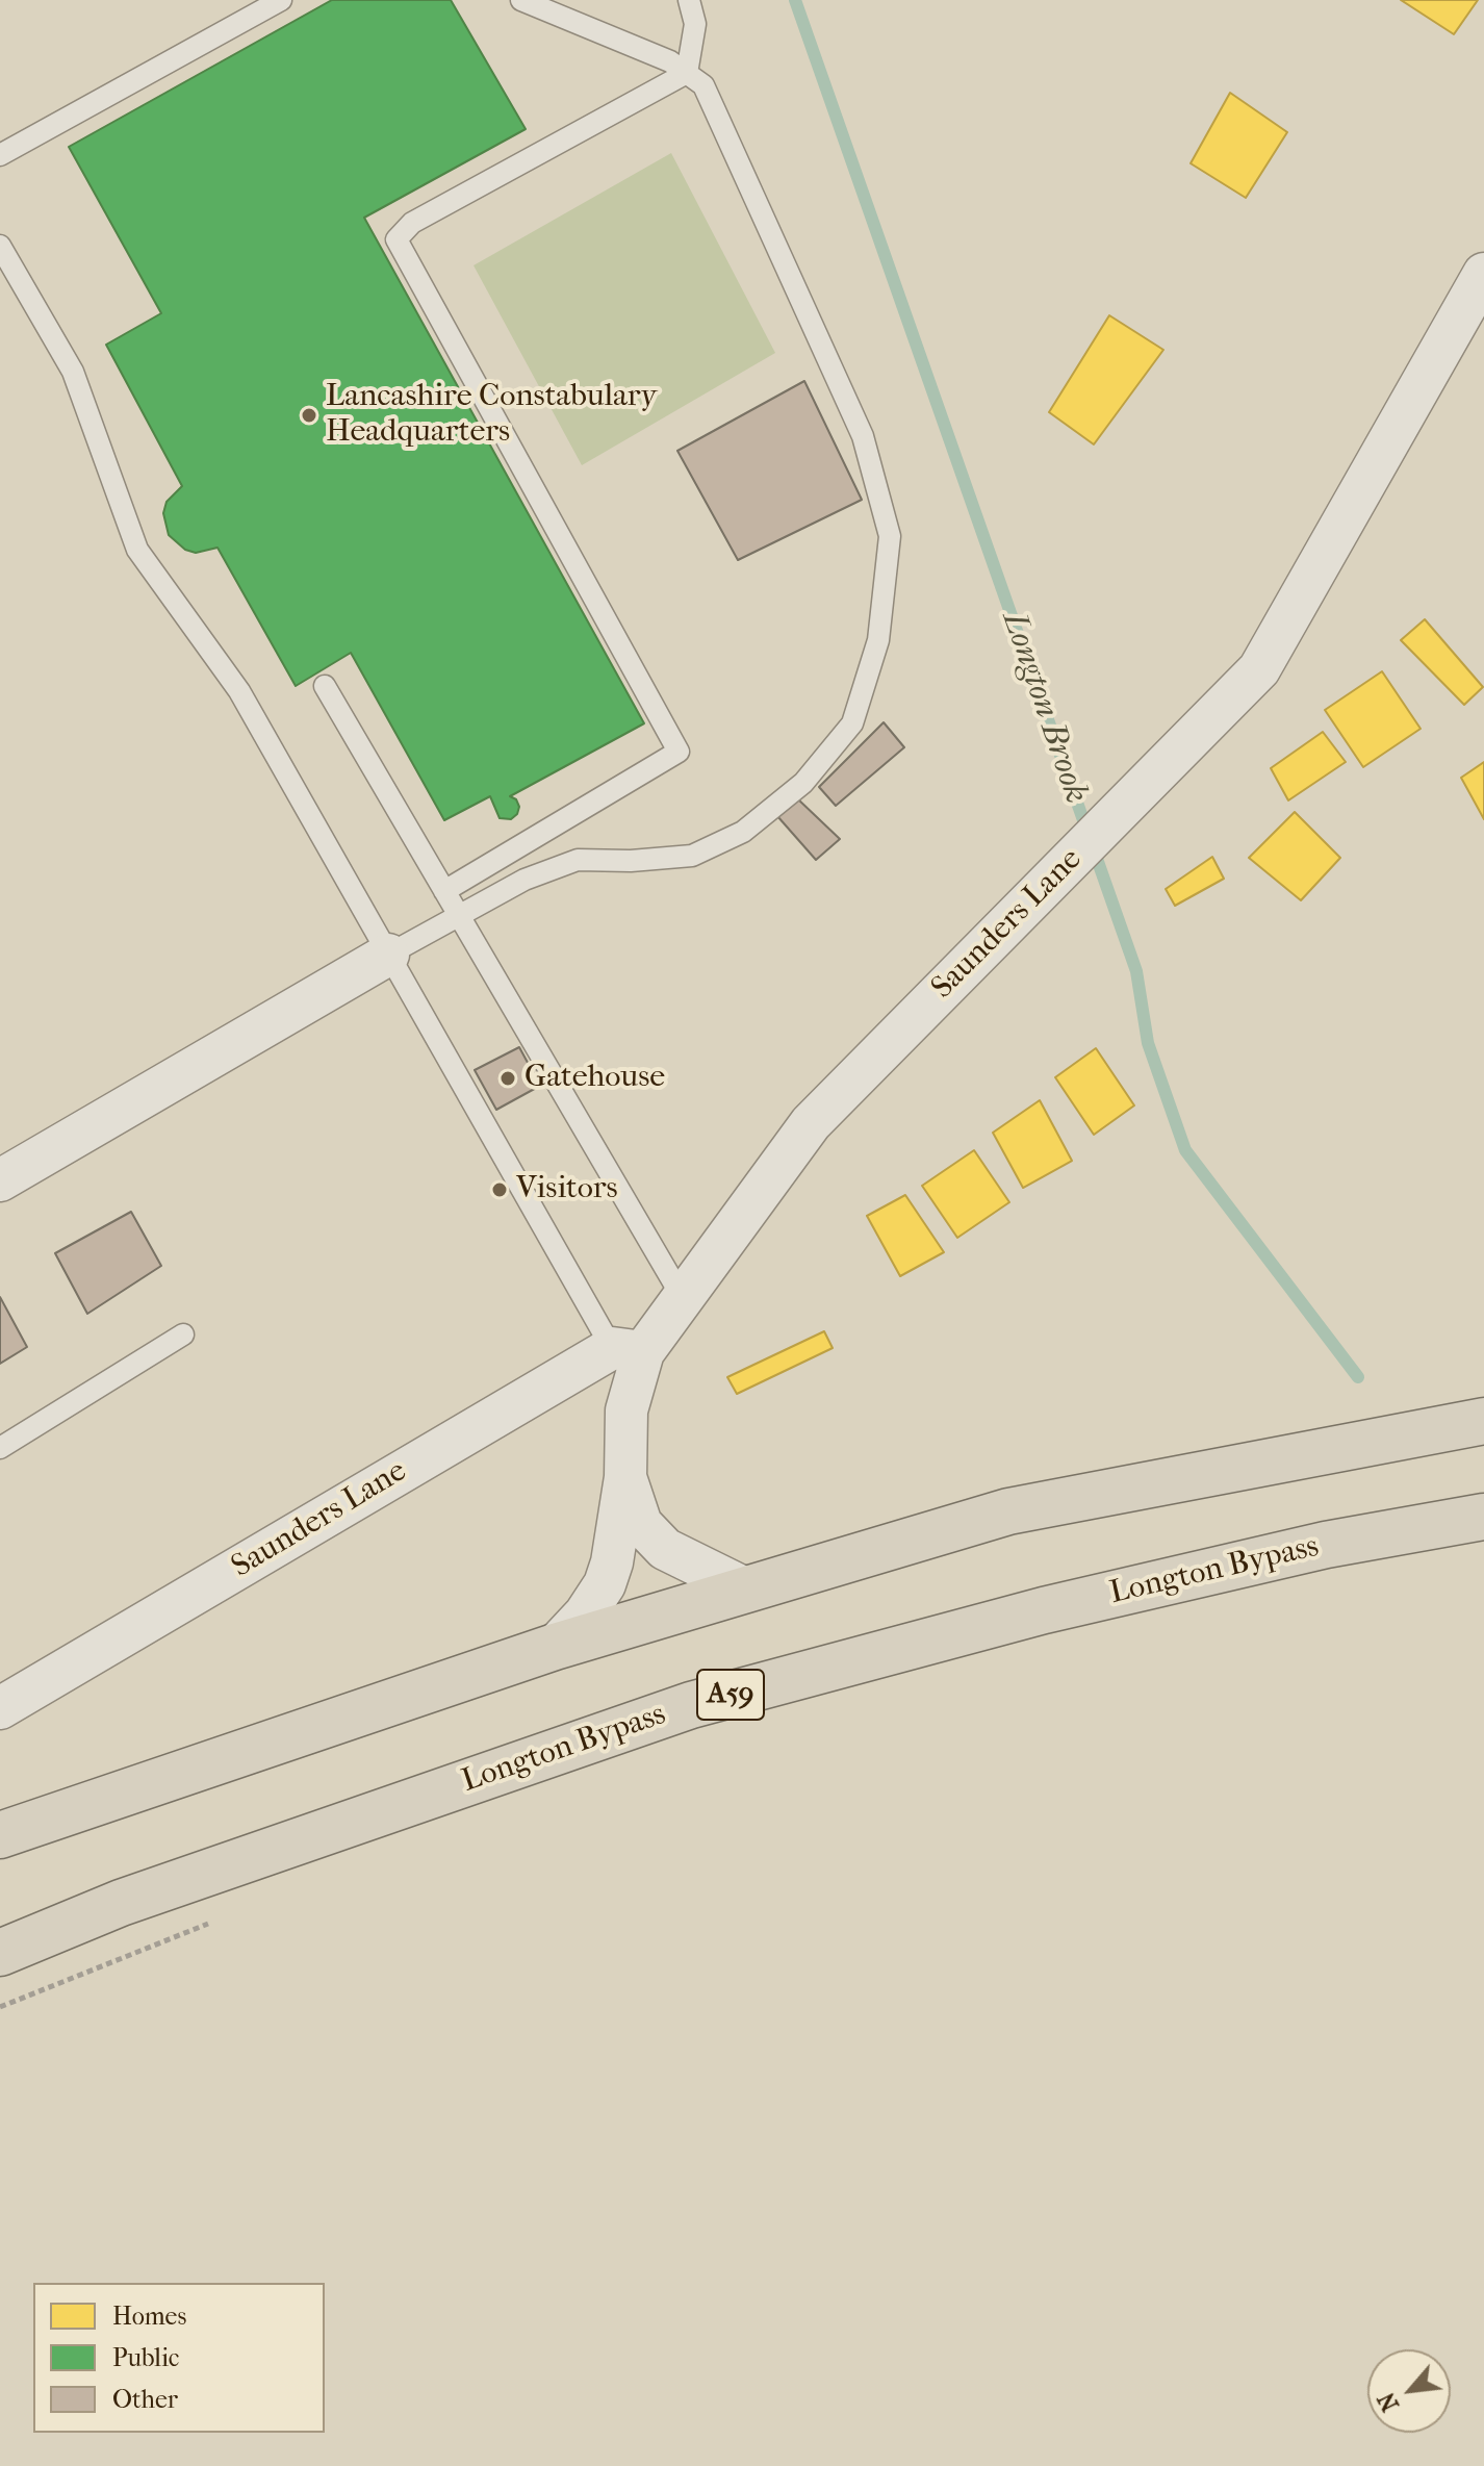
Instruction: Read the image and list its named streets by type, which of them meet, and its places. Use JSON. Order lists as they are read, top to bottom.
{
  "streets": {
    "highway": ["Longton Bypass", "A59"],
    "street": ["Saunders Lane"]
  },
  "water": ["Longton Brook"],
  "places": ["Lancashire Constabulary Headquarters", "Gatehouse", "Visitors"],
  "legend": ["Homes", "Public", "Other"],
  "north": "bottom left"
}
